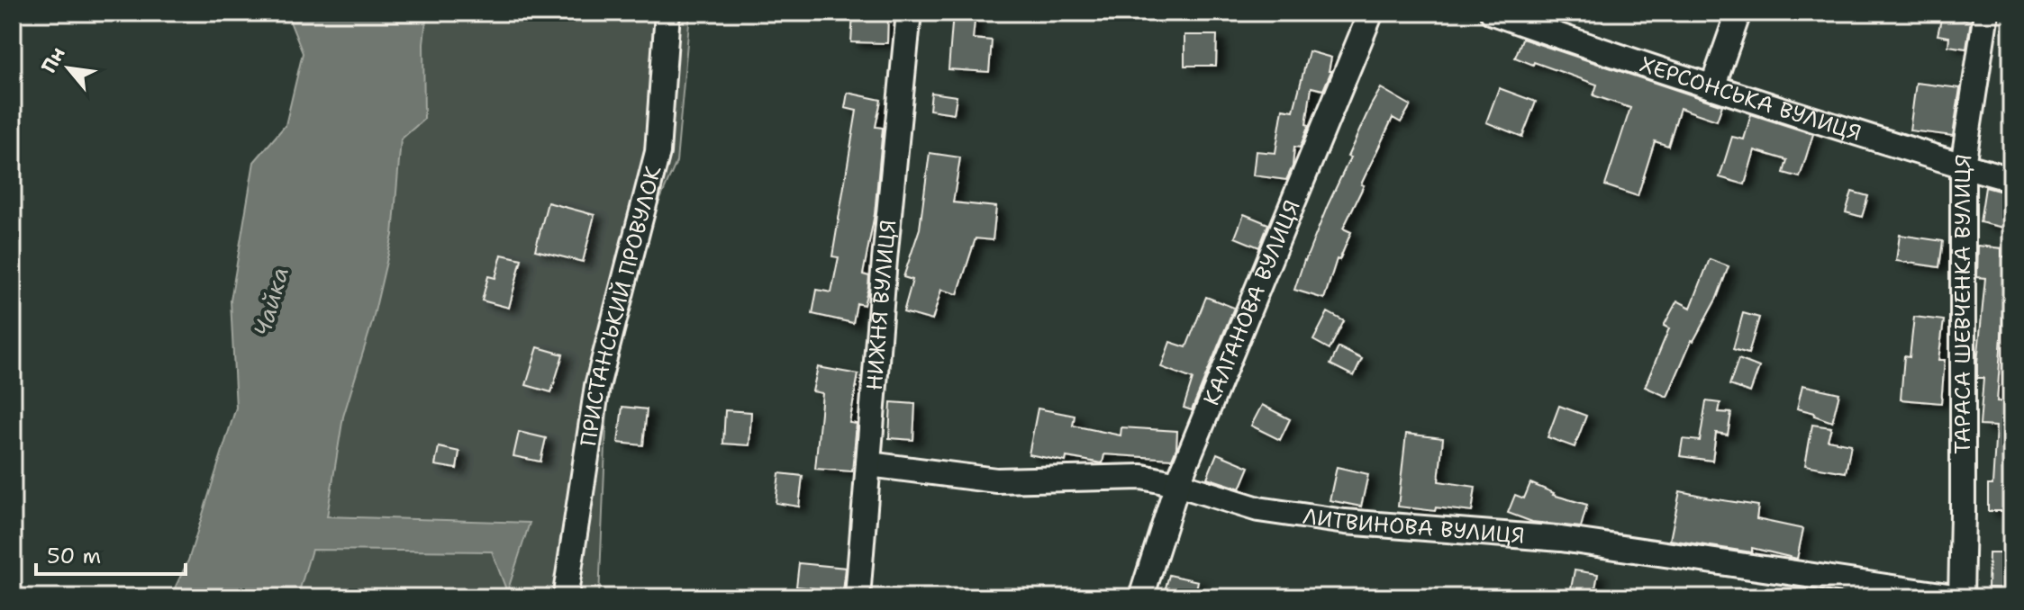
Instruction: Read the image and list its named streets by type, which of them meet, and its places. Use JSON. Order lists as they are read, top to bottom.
{
  "streets": {
    "street": [
      "ХЕРСОНСЬКА ВУЛИЦЯ",
      "КАЛГАНОВА ВУЛИЦЯ",
      "ТАРАСА ШЕВЧЕНКА ВУЛИЦЯ",
      "НИЖНЯ ВУЛИЦЯ",
      "ПРИСТАНСЬКИЙ ПРОВУЛОК",
      "ЛИТВИНОВА ВУЛИЦЯ"
    ]
  },
  "crossings": [
    ["ХЕРСОНСЬКА ВУЛИЦЯ", "ТАРАСА ШЕВЧЕНКА ВУЛИЦЯ"],
    ["КАЛГАНОВА ВУЛИЦЯ", "ЛИТВИНОВА ВУЛИЦЯ"],
    ["ТАРАСА ШЕВЧЕНКА ВУЛИЦЯ", "ЛИТВИНОВА ВУЛИЦЯ"],
    ["НИЖНЯ ВУЛИЦЯ", "ЛИТВИНОВА ВУЛИЦЯ"]
  ],
  "water": ["Чайка"],
  "scale_bar": "50 m",
  "north": "top left"
}
